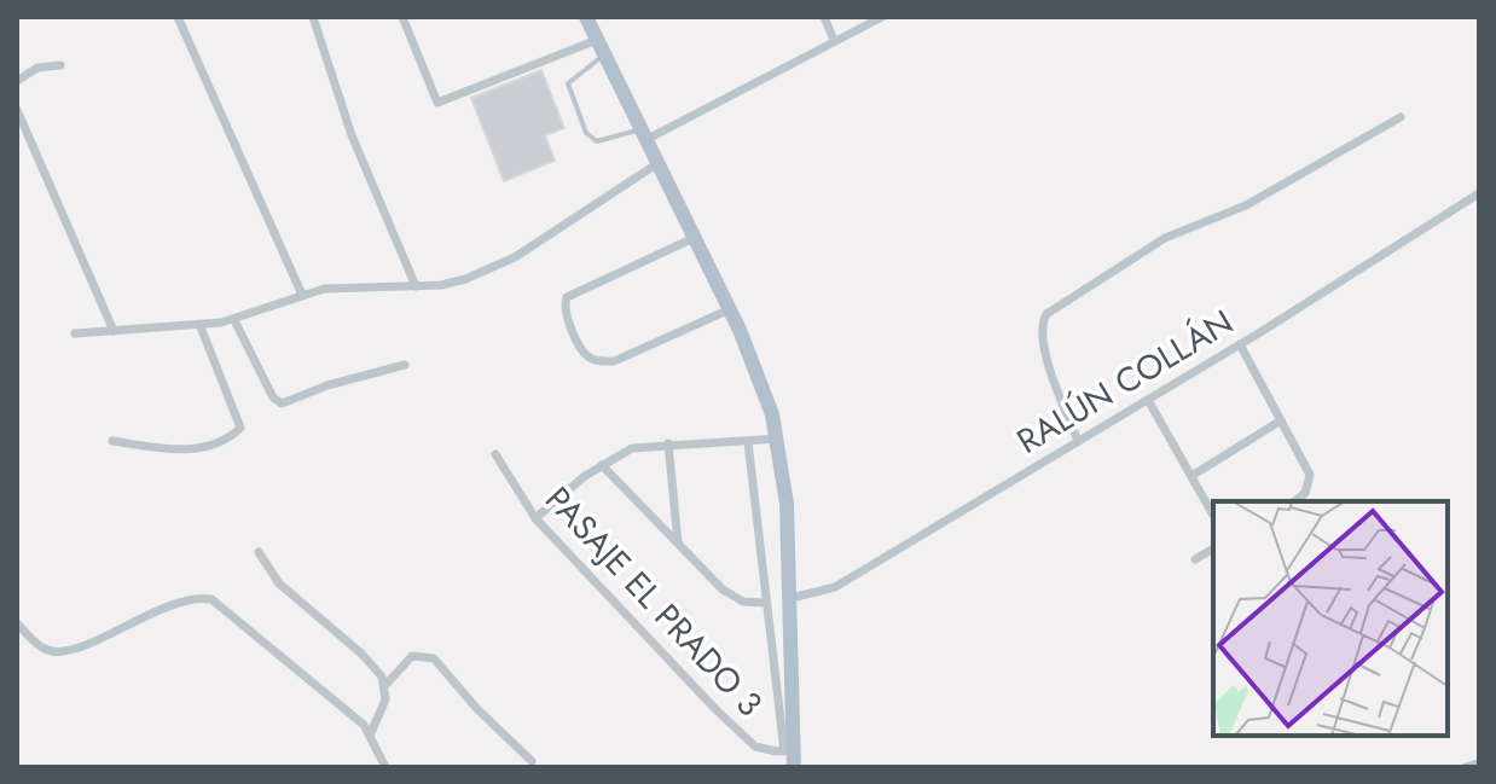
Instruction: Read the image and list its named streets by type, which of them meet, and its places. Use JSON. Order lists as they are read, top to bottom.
{
  "streets": {
    "street": ["RALÚN COLLÁN", "PASAJE EL PRADO 3"]
  }
}
